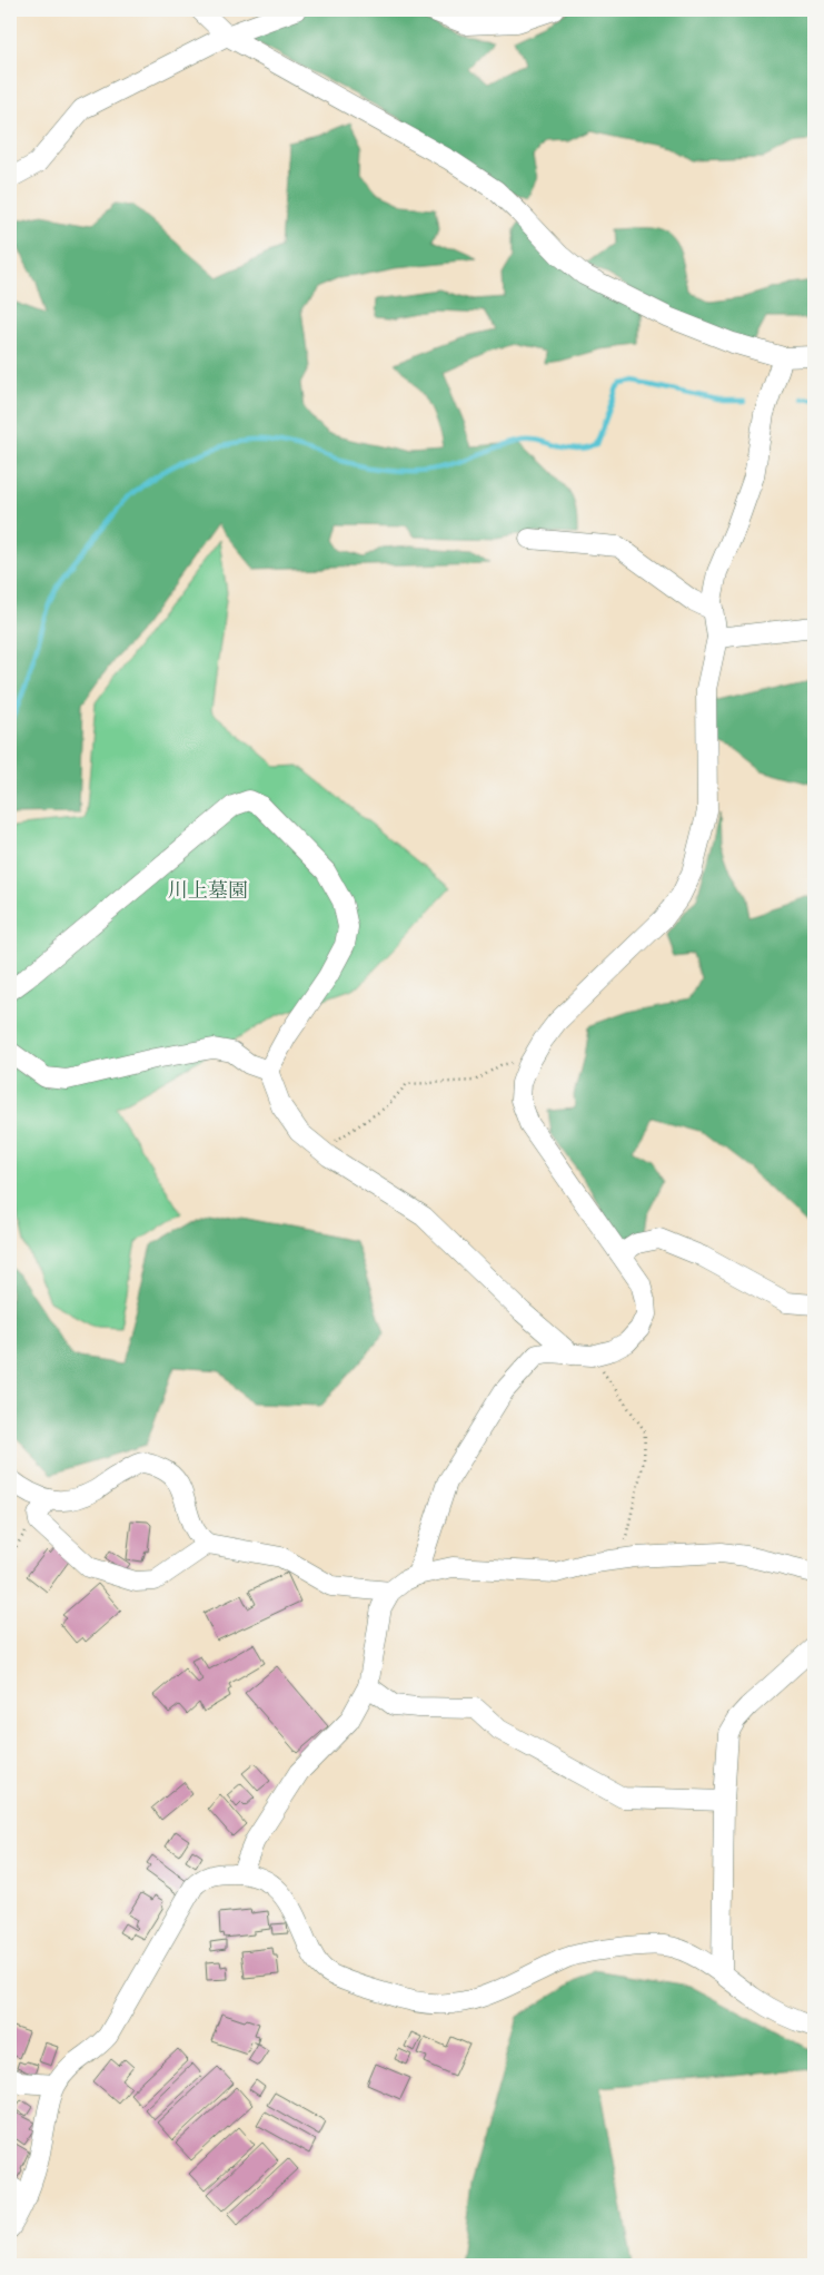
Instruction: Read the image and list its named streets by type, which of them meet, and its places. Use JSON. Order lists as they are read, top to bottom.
{
  "parks": ["川上墓園"]
}
